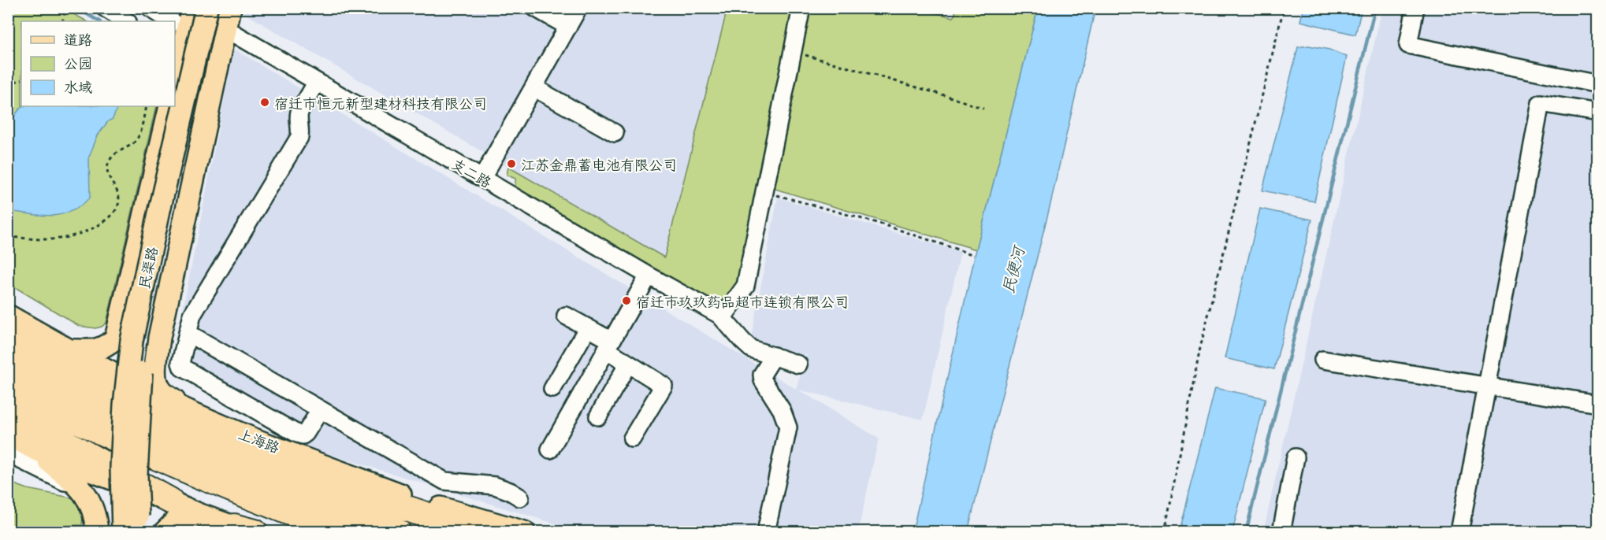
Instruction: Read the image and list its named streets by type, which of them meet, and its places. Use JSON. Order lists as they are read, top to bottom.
{
  "streets": {
    "main road": ["民渠路", "上海路"],
    "street": ["支二路"]
  },
  "crossings": [
    ["支二路", "民渠路"]
  ],
  "water": ["民便河"],
  "places": ["宿迁市恒元新型建材科技有限公司", "江苏金鼎蓄电池有限公司", "宿迁市玖玖药品超市连锁有限公司"],
  "legend": ["道路", "公园", "水域"]
}
